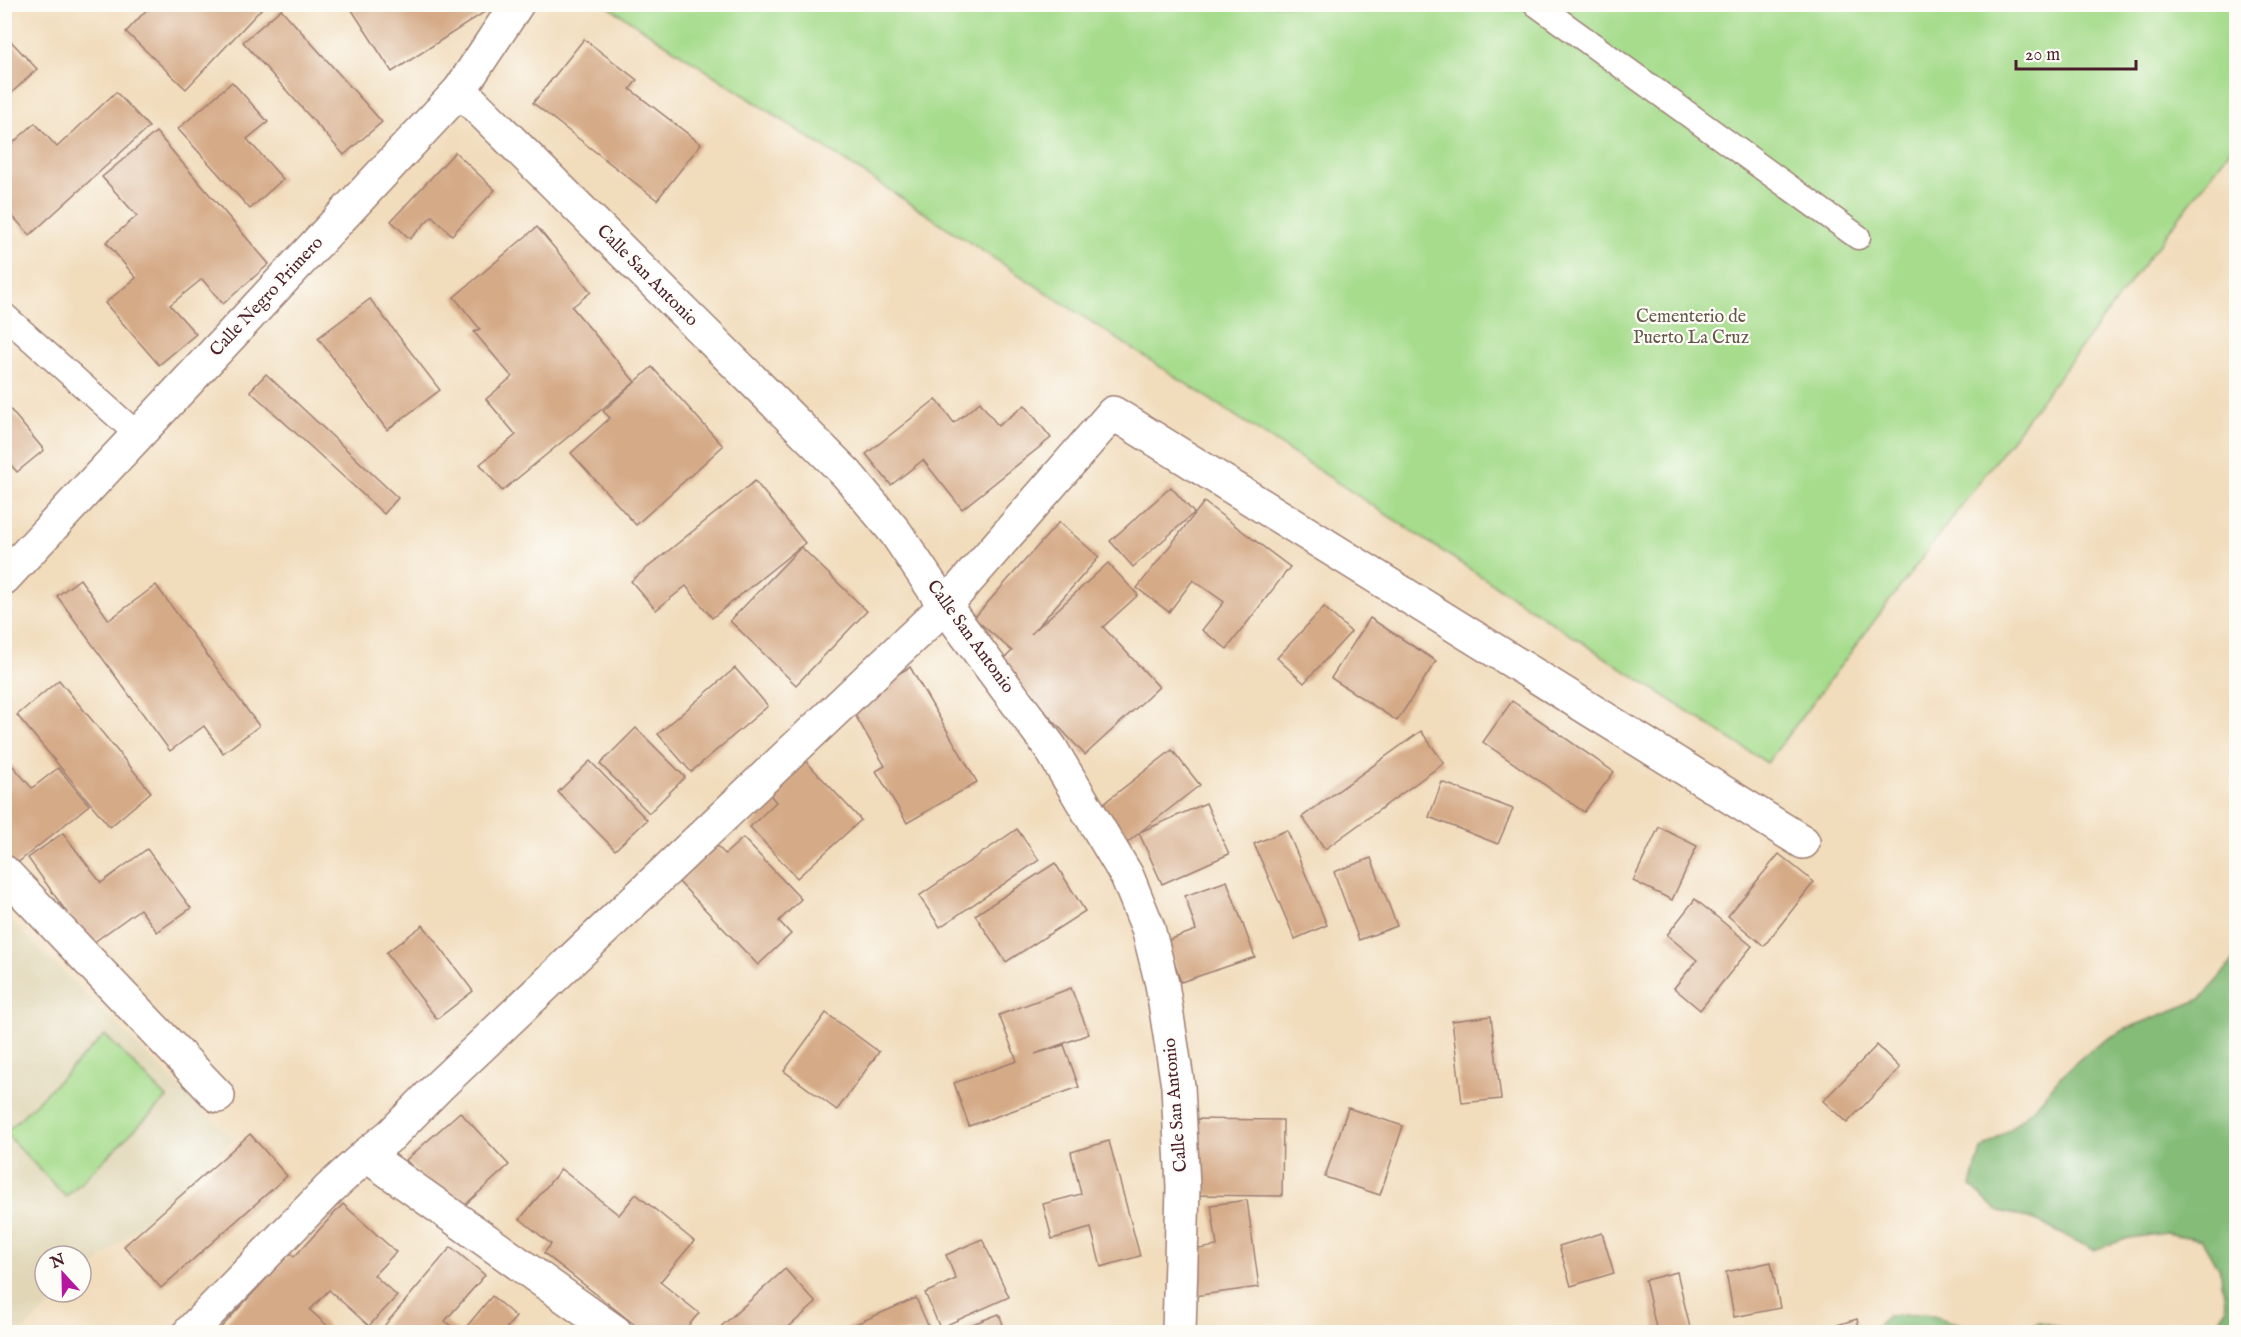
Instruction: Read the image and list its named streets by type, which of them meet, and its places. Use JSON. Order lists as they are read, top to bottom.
{
  "streets": {
    "street": ["Calle San Antonio", "Calle Negro Primero"]
  },
  "crossings": [
    ["Calle San Antonio", "Calle Negro Primero"]
  ],
  "parks": ["Cementerio de Puerto La Cruz"],
  "scale_bar": "20 m",
  "north": "top"
}
